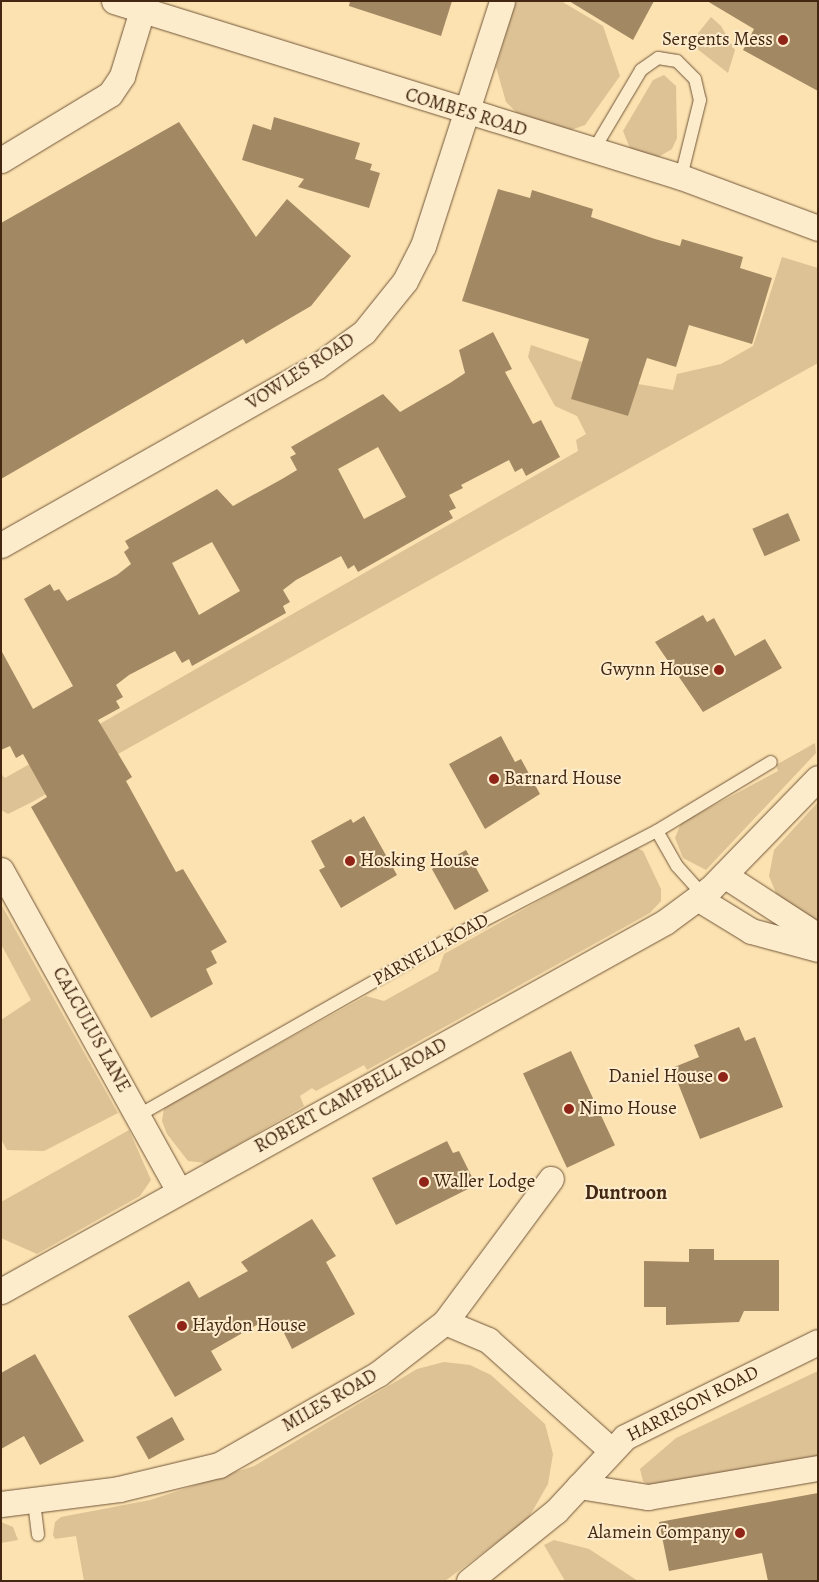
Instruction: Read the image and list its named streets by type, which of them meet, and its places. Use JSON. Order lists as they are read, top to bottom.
{
  "streets": {
    "street": [
      "COMBES ROAD",
      "VOWLES ROAD",
      "CALCULUS LANE",
      "ROBERT CAMPBELL ROAD",
      "MILES ROAD",
      "HARRISON ROAD"
    ],
    "lane": ["PARNELL ROAD"]
  },
  "crossings": [
    ["COMBES ROAD", "VOWLES ROAD"],
    ["PARNELL ROAD", "CALCULUS LANE"],
    ["CALCULUS LANE", "ROBERT CAMPBELL ROAD"]
  ],
  "districts": ["Duntroon"],
  "places": [
    "Sergents Mess",
    "Gwynn House",
    "Barnard House",
    "Hosking House",
    "Daniel House",
    "Nimo House",
    "Waller Lodge",
    "Haydon House",
    "Alamein Company"
  ]
}
